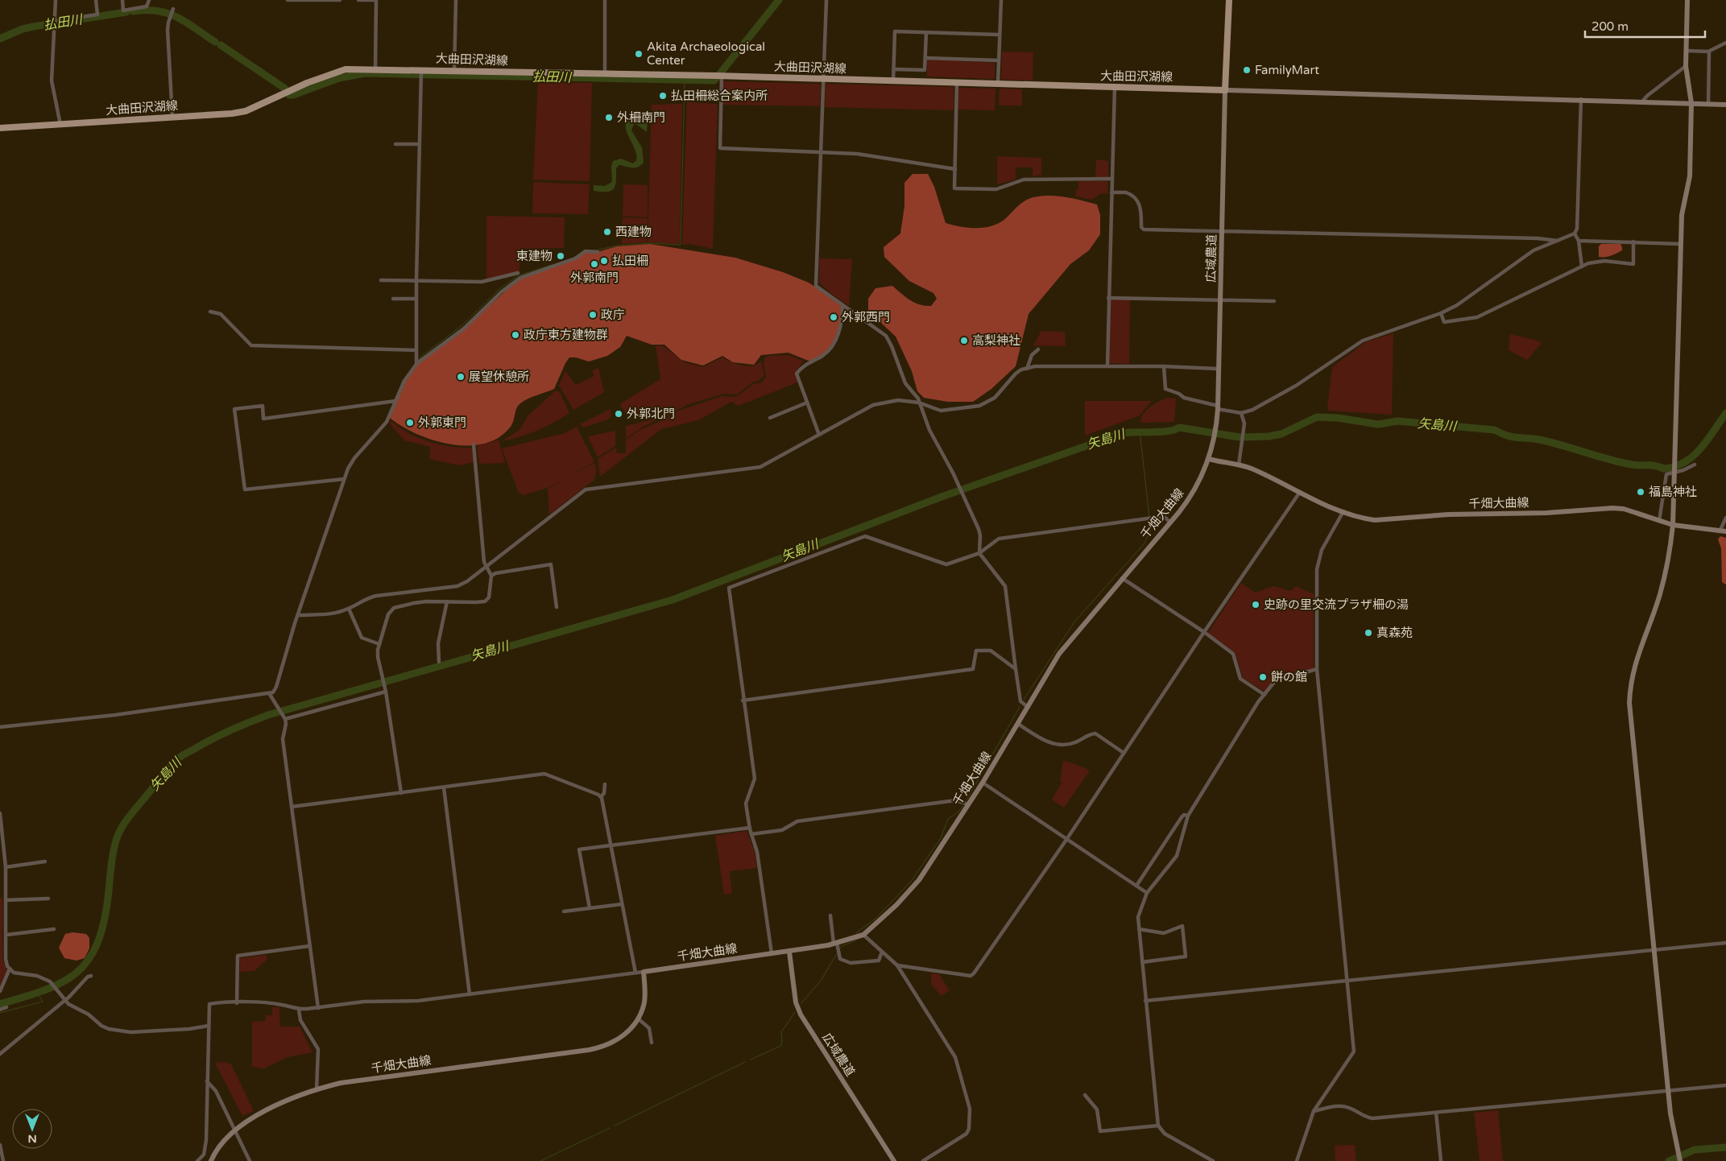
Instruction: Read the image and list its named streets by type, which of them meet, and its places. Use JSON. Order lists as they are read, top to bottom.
{
  "streets": {
    "main road": ["大曲田沢湖線"],
    "street": ["広域農道", "千畑大曲線"]
  },
  "crossings": [
    ["大曲田沢湖線", "広域農道"],
    ["広域農道", "千畑大曲線"]
  ],
  "water": ["払田川", "矢島川"],
  "places": [
    "Akita Archaeological Center",
    "FamilyMart",
    "払田柵総合案内所",
    "外柵南門",
    "西建物",
    "東建物",
    "払田柵",
    "外郭南門",
    "政庁",
    "外郭西門",
    "政庁東方建物群",
    "高梨神社",
    "展望休憩所",
    "外郭北門",
    "外郭東門",
    "福島神社",
    "史跡の里交流プラザ柵の湯",
    "真森苑",
    "餅の館"
  ],
  "scale_bar": "200 m",
  "north": "bottom"
}
